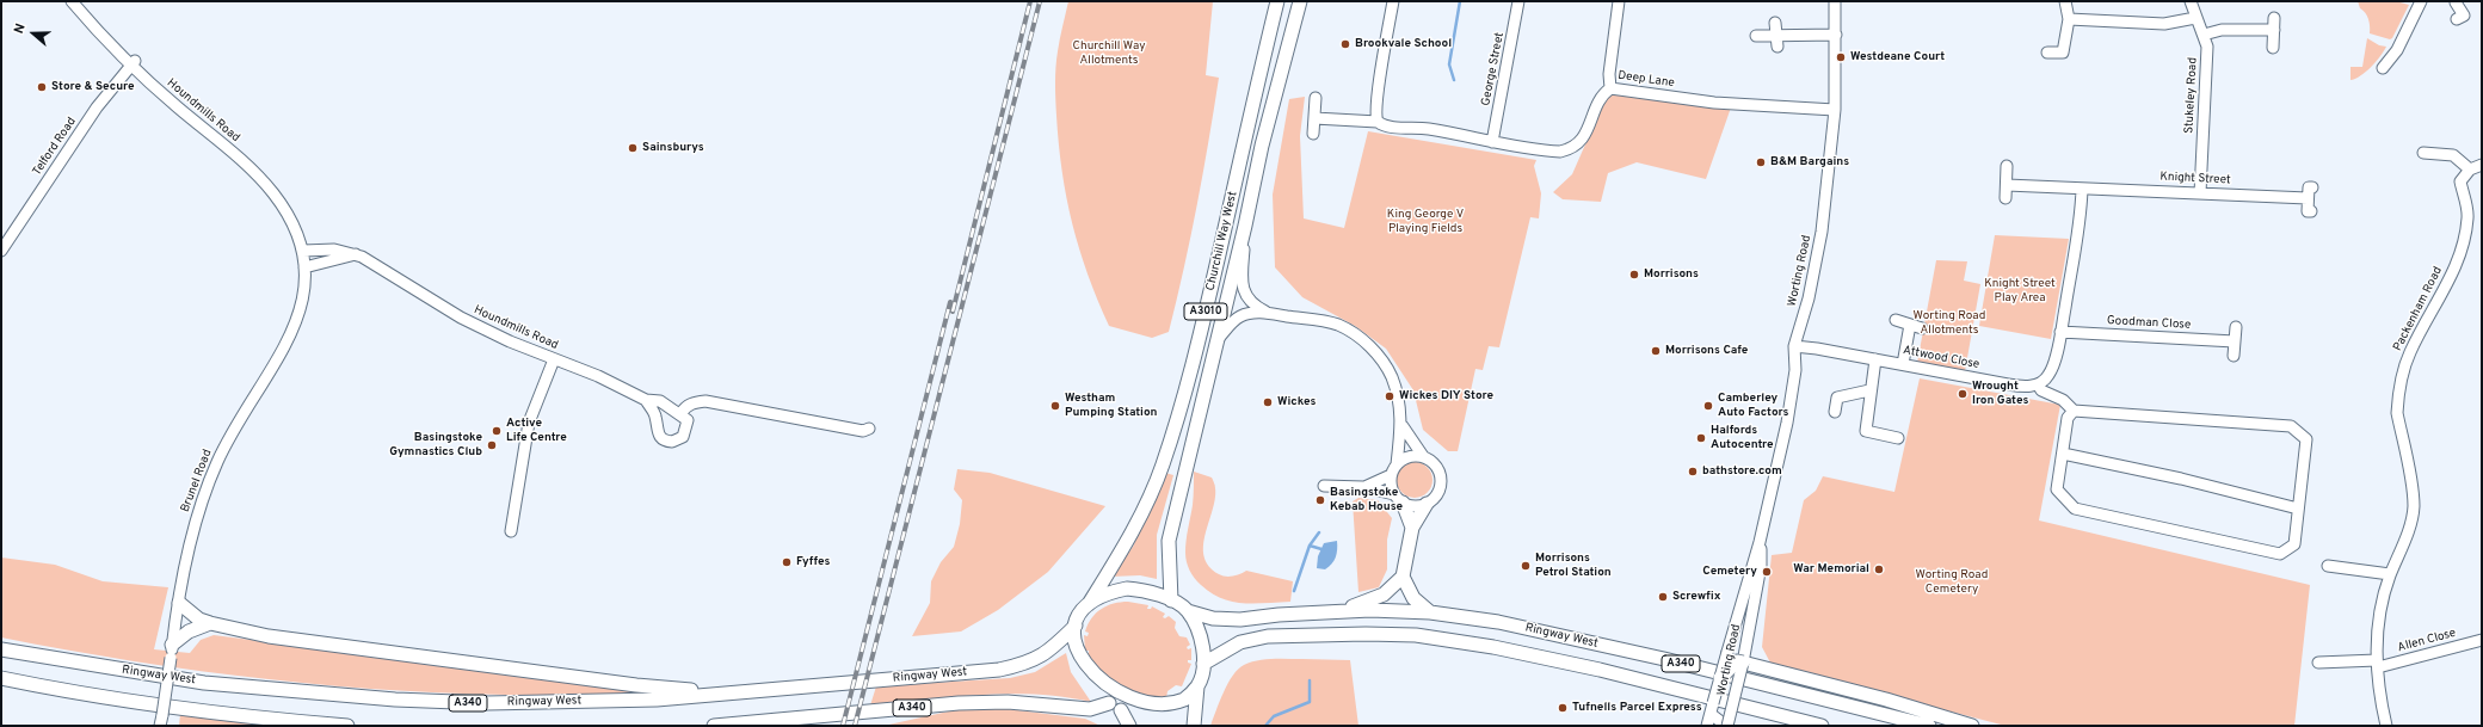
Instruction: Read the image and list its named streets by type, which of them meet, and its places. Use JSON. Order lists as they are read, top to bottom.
{
  "streets": {
    "main road": [
      "Churchill Way West",
      "A3010",
      "Ringway West",
      "A340"
    ],
    "street": [
      "George Street",
      "Deep Lane",
      "Stukeley Road",
      "Houndmills Road",
      "Telford Road",
      "Knight Street",
      "Worting Road",
      "Packenham Road",
      "Goodman Close",
      "Attwood Close",
      "Brunel Road",
      "Allen Close"
    ]
  },
  "crossings": [
    ["George Street", "Deep Lane"],
    ["Deep Lane", "Worting Road"],
    ["Stukeley Road", "Knight Street"],
    ["Houndmills Road", "Telford Road"],
    ["Houndmills Road", "Brunel Road"],
    ["Churchill Way West", "Ringway West"],
    ["Worting Road", "Attwood Close"],
    ["Packenham Road", "Allen Close"]
  ],
  "parks": [
    "Churchill Way Allotments",
    "King George V Playing Fields",
    "Knight Street Play Area",
    "Worting Road Allotments",
    "Worting Road Cemetery"
  ],
  "places": [
    "Brookvale School",
    "Westdeane Court",
    "Store & Secure",
    "Sainsburys",
    "B&M Bargains",
    "Morrisons",
    "Morrisons Cafe",
    "Wrought Iron Gates",
    "Wickes DIY Store",
    "Wickes",
    "Westham Pumping Station",
    "Camberley Auto Factors",
    "Active Life Centre",
    "Halfords Autocentre",
    "Basingstoke Gymnastics Club",
    "bathstore.com",
    "Basingstoke Kebab House",
    "Fyffes",
    "Morrisons Petrol Station",
    "War Memorial",
    "Cemetery",
    "Screwfix",
    "Tufnells Parcel Express"
  ],
  "north": "left"
}
